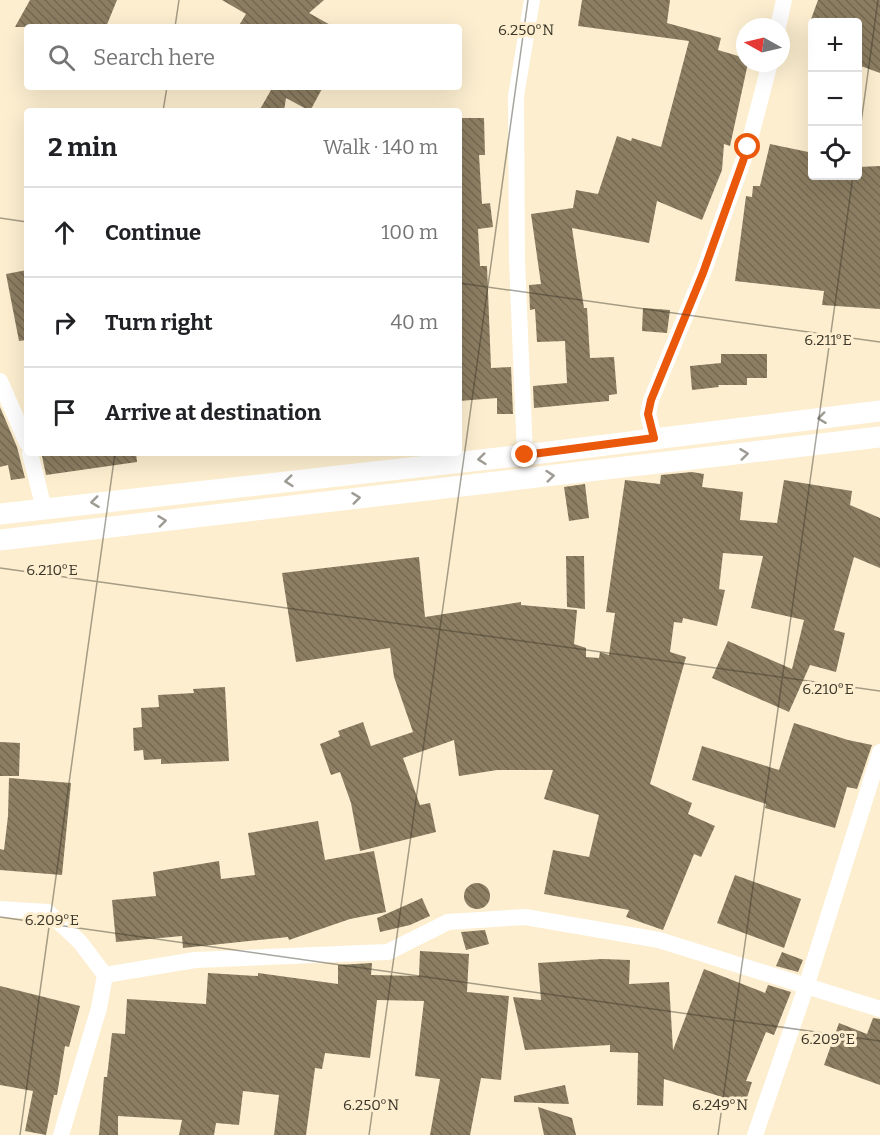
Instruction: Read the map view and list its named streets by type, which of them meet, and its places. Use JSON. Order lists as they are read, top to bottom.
{
  "north": "left",
  "page": {
    "map_buttons": ["+", "−"],
    "search": "Search here",
    "heading": ["2 min", "Walk · 140 m"],
    "list": [
      ["Continue", "100 m"],
      ["Turn right", "40 m"],
      "Arrive at destination"
    ]
  },
  "coordinates": [
    "6.250°N",
    "6.211°E",
    "6.210°E",
    "6.209°E",
    "6.249°N"
  ]
}
